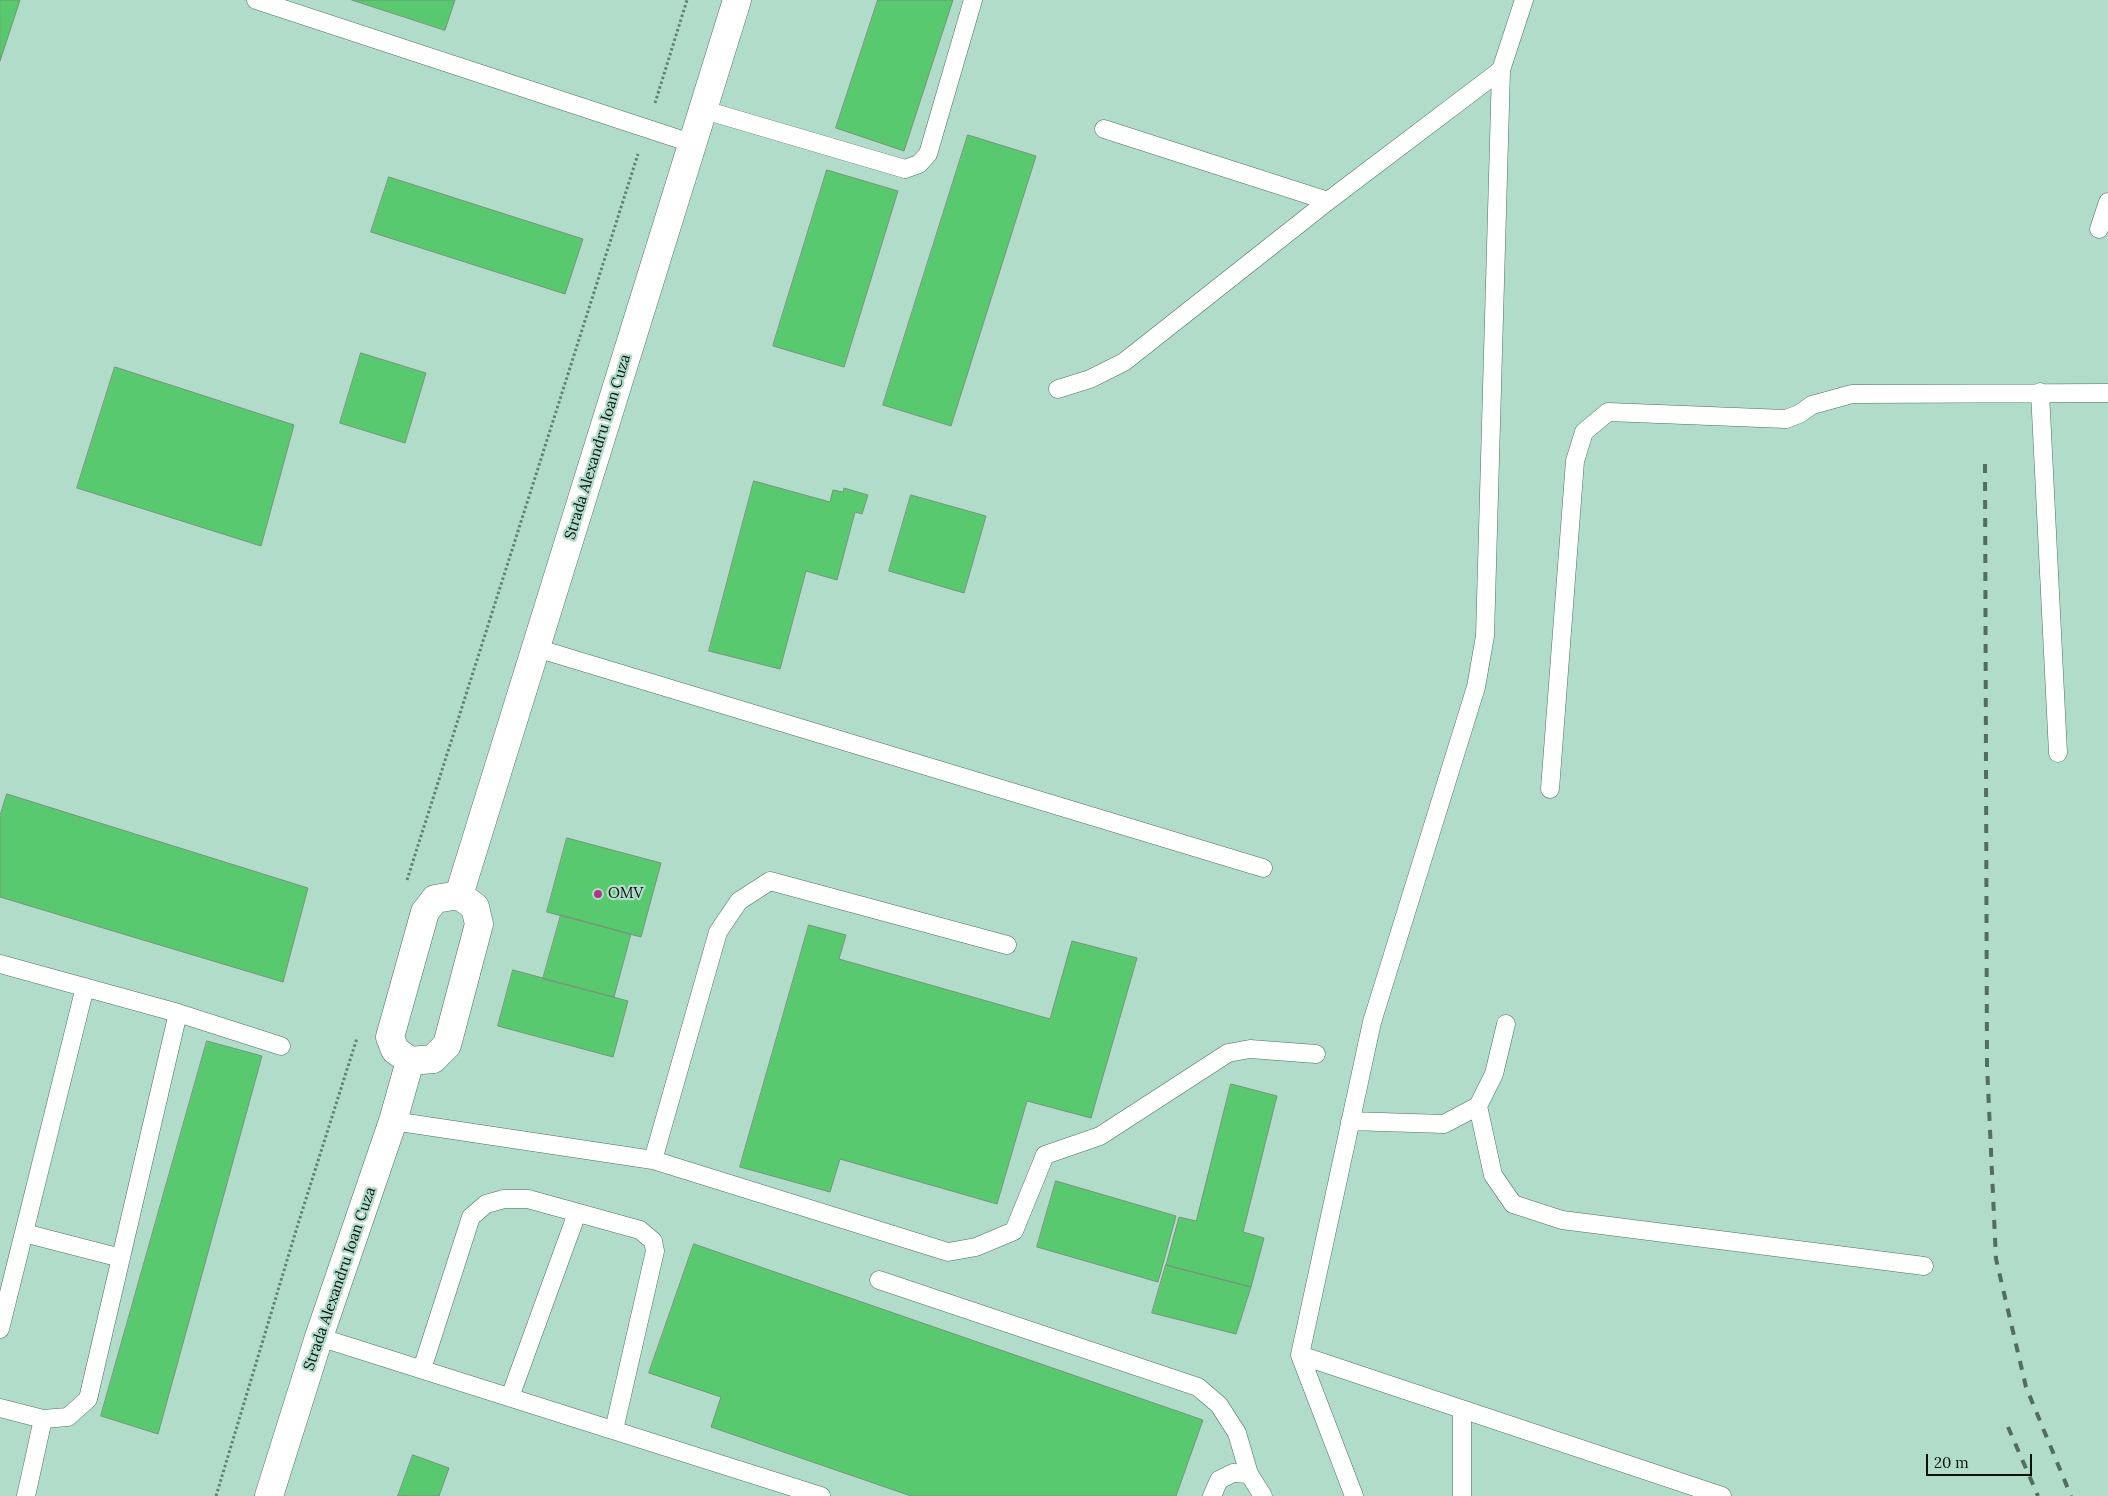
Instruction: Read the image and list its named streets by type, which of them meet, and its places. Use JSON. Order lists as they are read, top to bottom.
{
  "streets": {
    "main road": ["Strada Alexandru Ioan Cuza"]
  },
  "places": ["OMV"],
  "scale_bar": "20 m"
}
